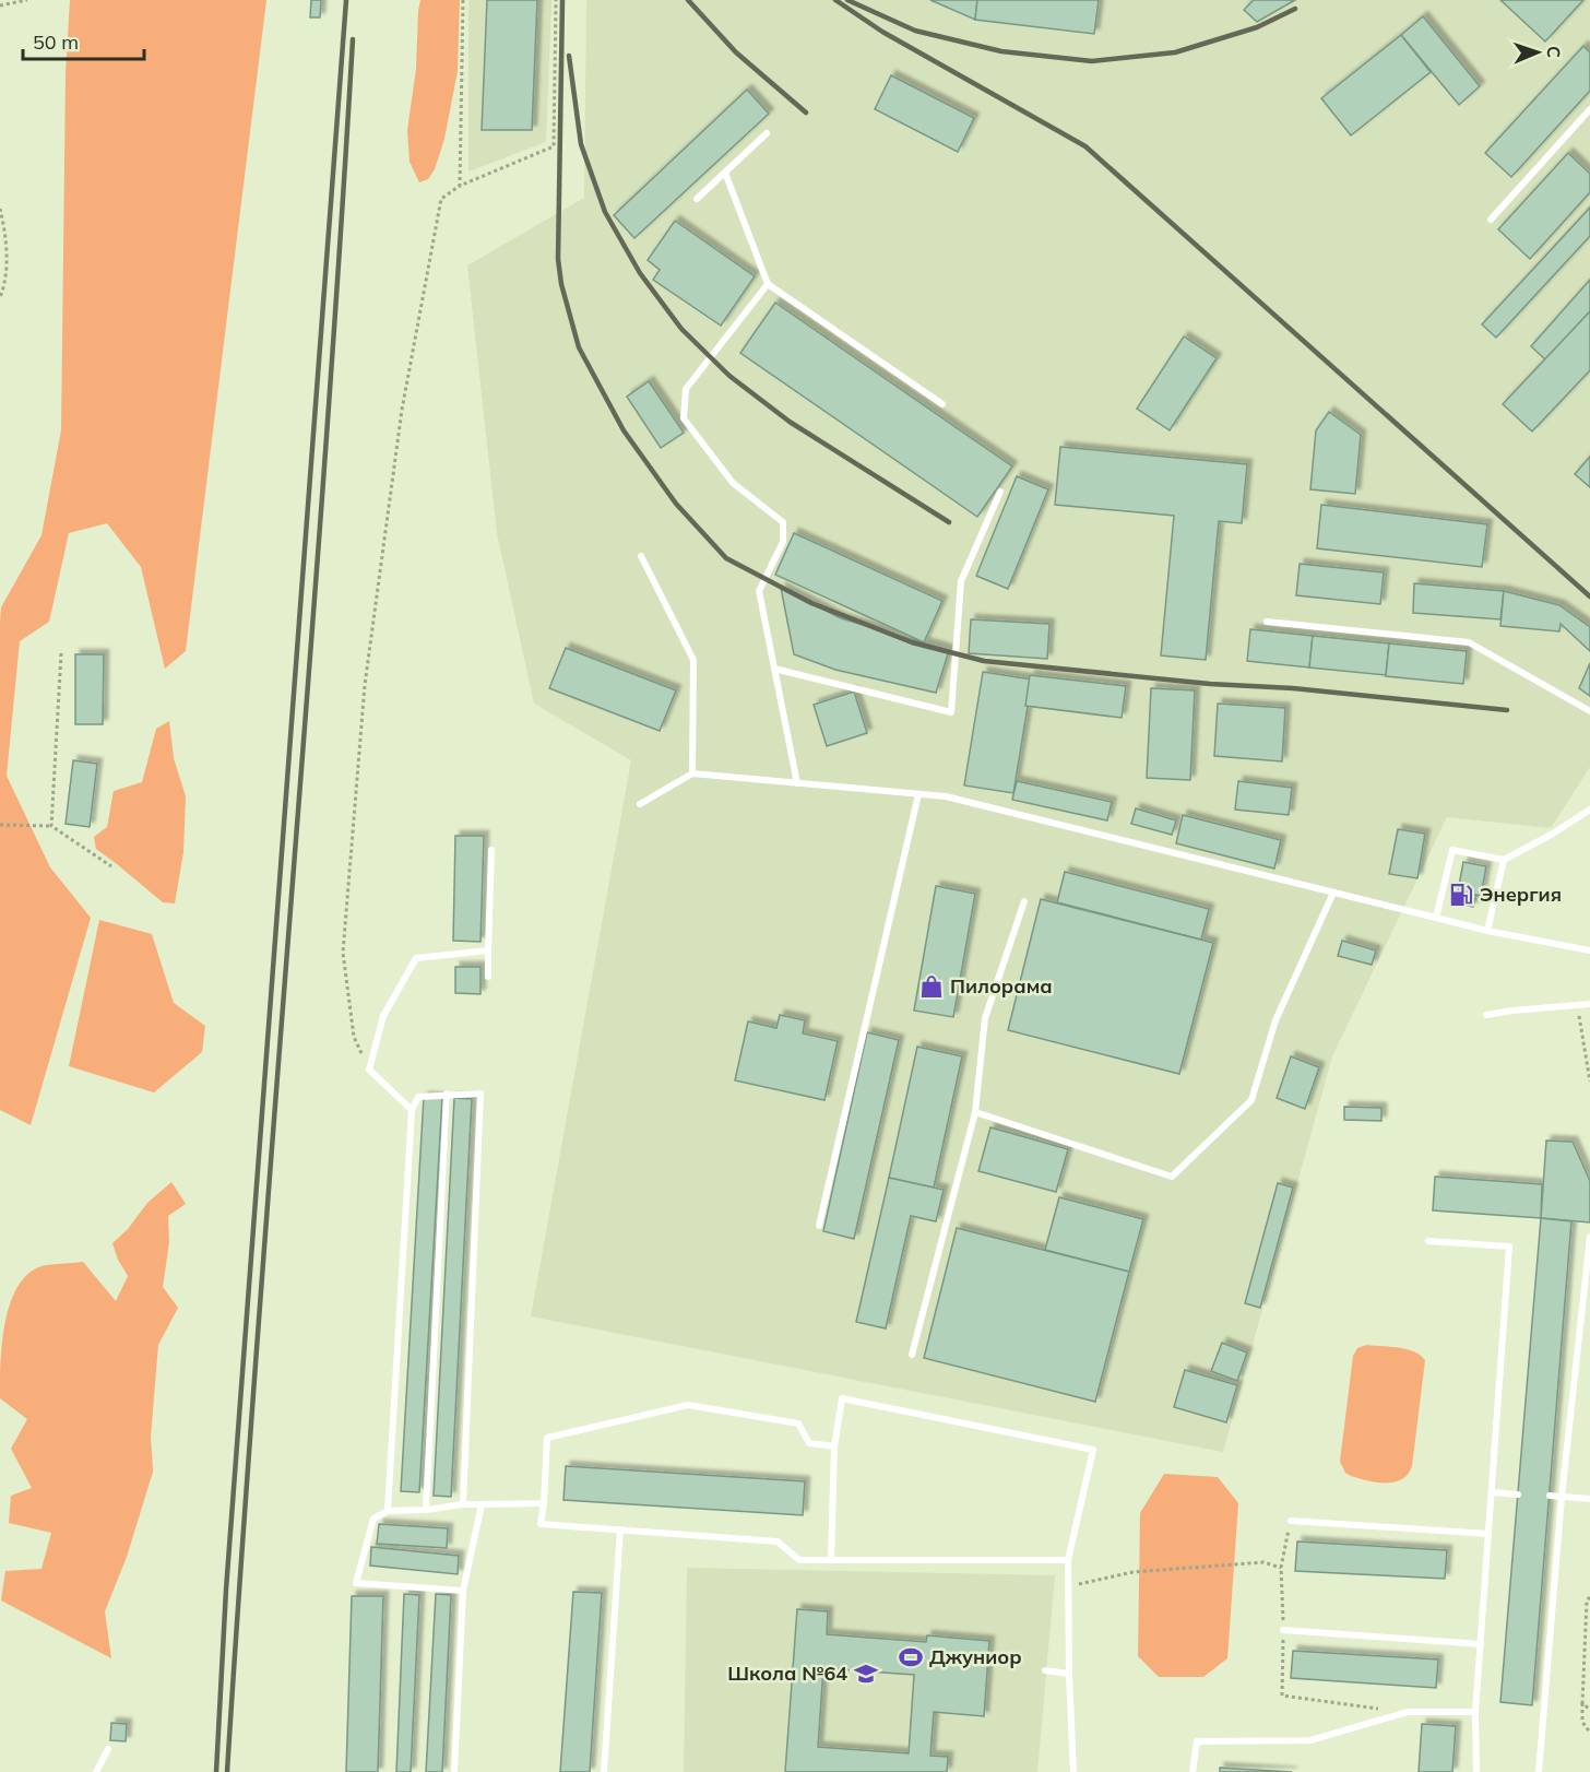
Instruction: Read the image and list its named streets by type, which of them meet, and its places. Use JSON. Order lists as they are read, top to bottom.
{
  "places": {
    "fuel station": ["Энергия"],
    "shop": ["Пилорама"],
    "sports": ["Джуниор"],
    "school or university": ["Школа №64"]
  },
  "scale_bar": "50 m",
  "north": "right"
}
